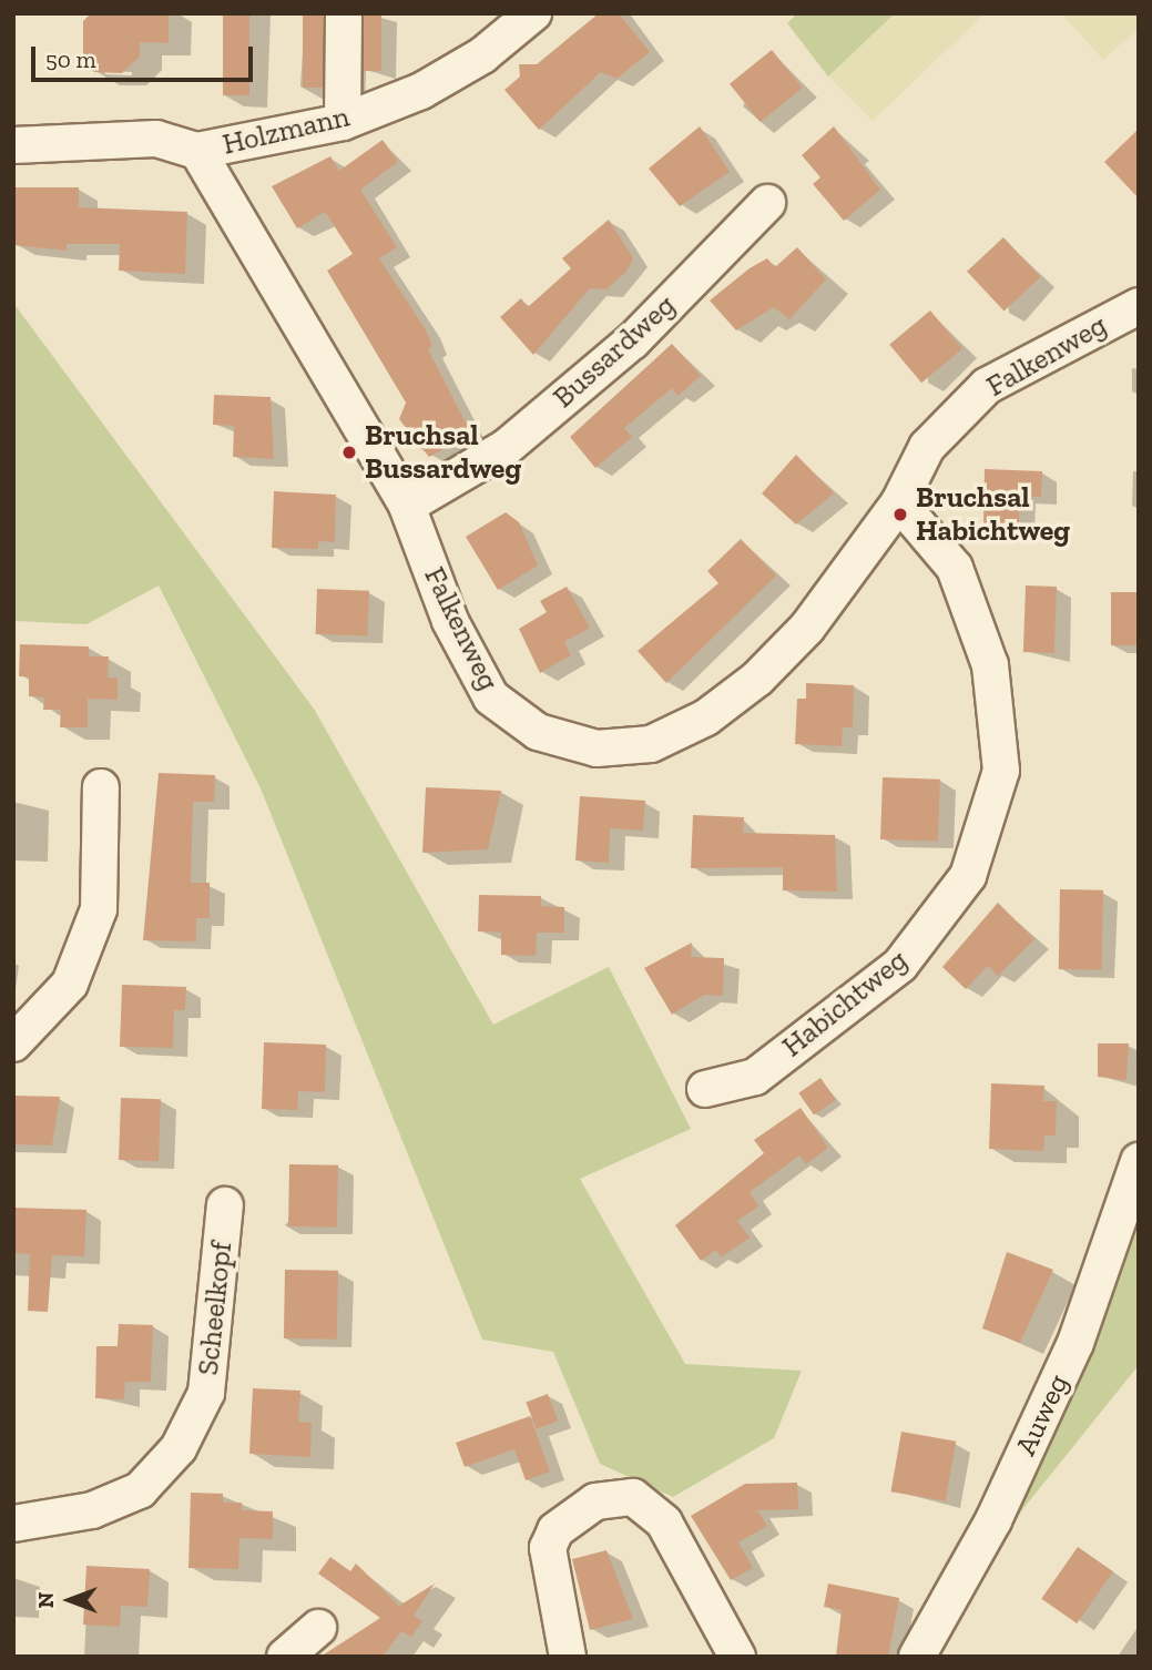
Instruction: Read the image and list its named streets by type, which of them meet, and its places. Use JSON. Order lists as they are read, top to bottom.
{
  "streets": {
    "street": [
      "Holzmann",
      "Bussardweg",
      "Falkenweg",
      "Habichtweg",
      "Scheelkopf",
      "Auweg"
    ]
  },
  "crossings": [
    ["Holzmann", "Falkenweg"],
    ["Bussardweg", "Falkenweg"],
    ["Falkenweg", "Habichtweg"]
  ],
  "places": ["Bruchsal Bussardweg", "Bruchsal Habichtweg"],
  "scale_bar": "50 m",
  "north": "left"
}
